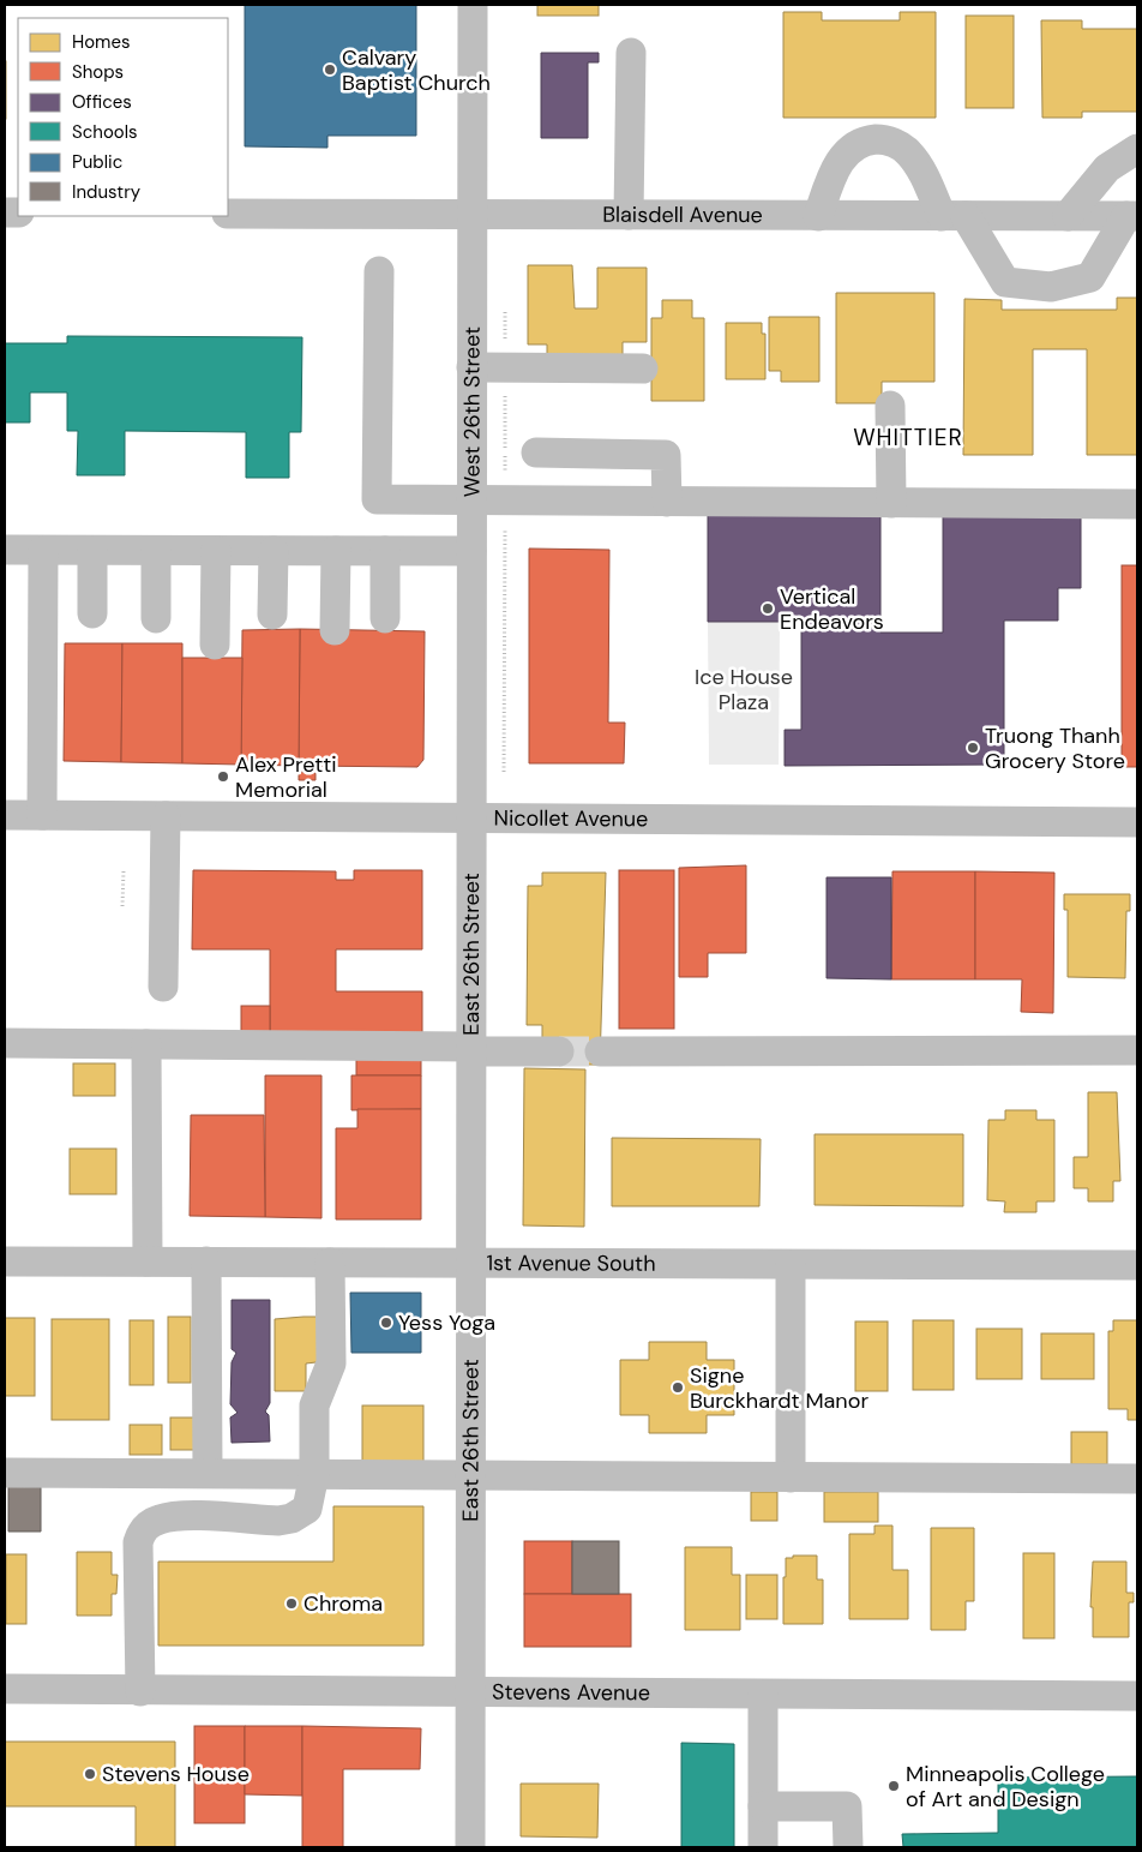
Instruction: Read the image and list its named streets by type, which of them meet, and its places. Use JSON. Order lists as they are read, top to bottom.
{
  "streets": {
    "street": [
      "Blaisdell Avenue",
      "West 26th Street",
      "Nicollet Avenue",
      "East 26th Street",
      "1st Avenue South",
      "Stevens Avenue"
    ]
  },
  "crossings": [
    ["Blaisdell Avenue", "West 26th Street"],
    ["West 26th Street", "Nicollet Avenue"],
    ["West 26th Street", "East 26th Street"],
    ["Nicollet Avenue", "East 26th Street"],
    ["East 26th Street", "1st Avenue South"],
    ["East 26th Street", "Stevens Avenue"]
  ],
  "districts": ["WHITTIER"],
  "parks": ["Ice House Plaza"],
  "places": [
    "Calvary Baptist Church",
    "Vertical Endeavors",
    "Truong Thanh Grocery Store",
    "Alex Pretti Memorial",
    "Yess Yoga",
    "Signe Burckhardt Manor",
    "Chroma",
    "Stevens House",
    "Minneapolis College of Art and Design"
  ],
  "legend": [
    "Homes",
    "Shops",
    "Offices",
    "Schools",
    "Public",
    "Industry"
  ]
}
